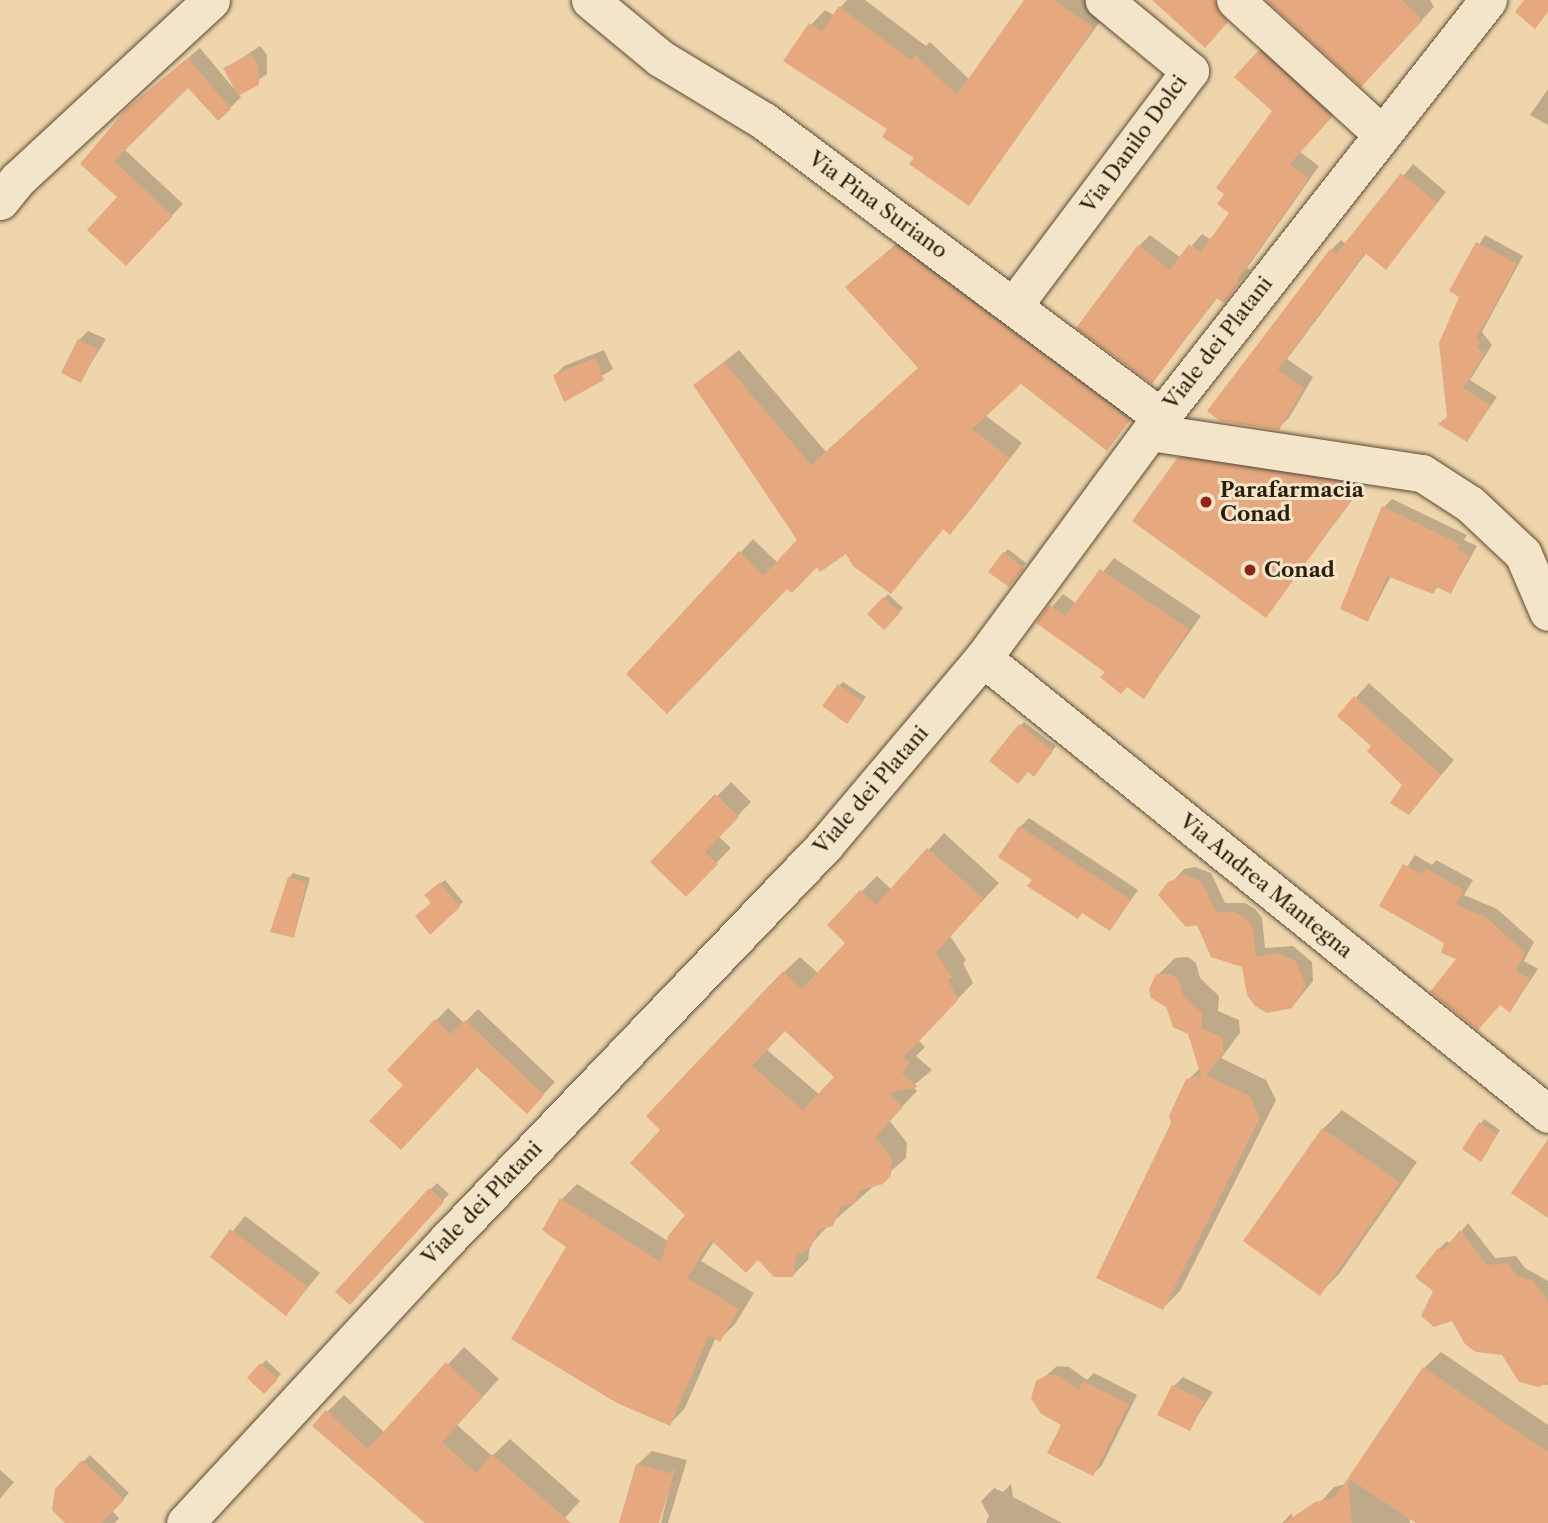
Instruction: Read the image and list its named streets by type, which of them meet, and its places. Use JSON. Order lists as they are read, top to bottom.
{
  "streets": {
    "street": [
      "Via Danilo Dolci",
      "Via Pina Suriano",
      "Viale dei Platani",
      "Via Andrea Mantegna"
    ]
  },
  "crossings": [
    ["Via Danilo Dolci", "Via Pina Suriano"],
    ["Via Pina Suriano", "Viale dei Platani"],
    ["Viale dei Platani", "Via Andrea Mantegna"]
  ],
  "places": ["Parafarmacia Conad", "Conad"]
}
